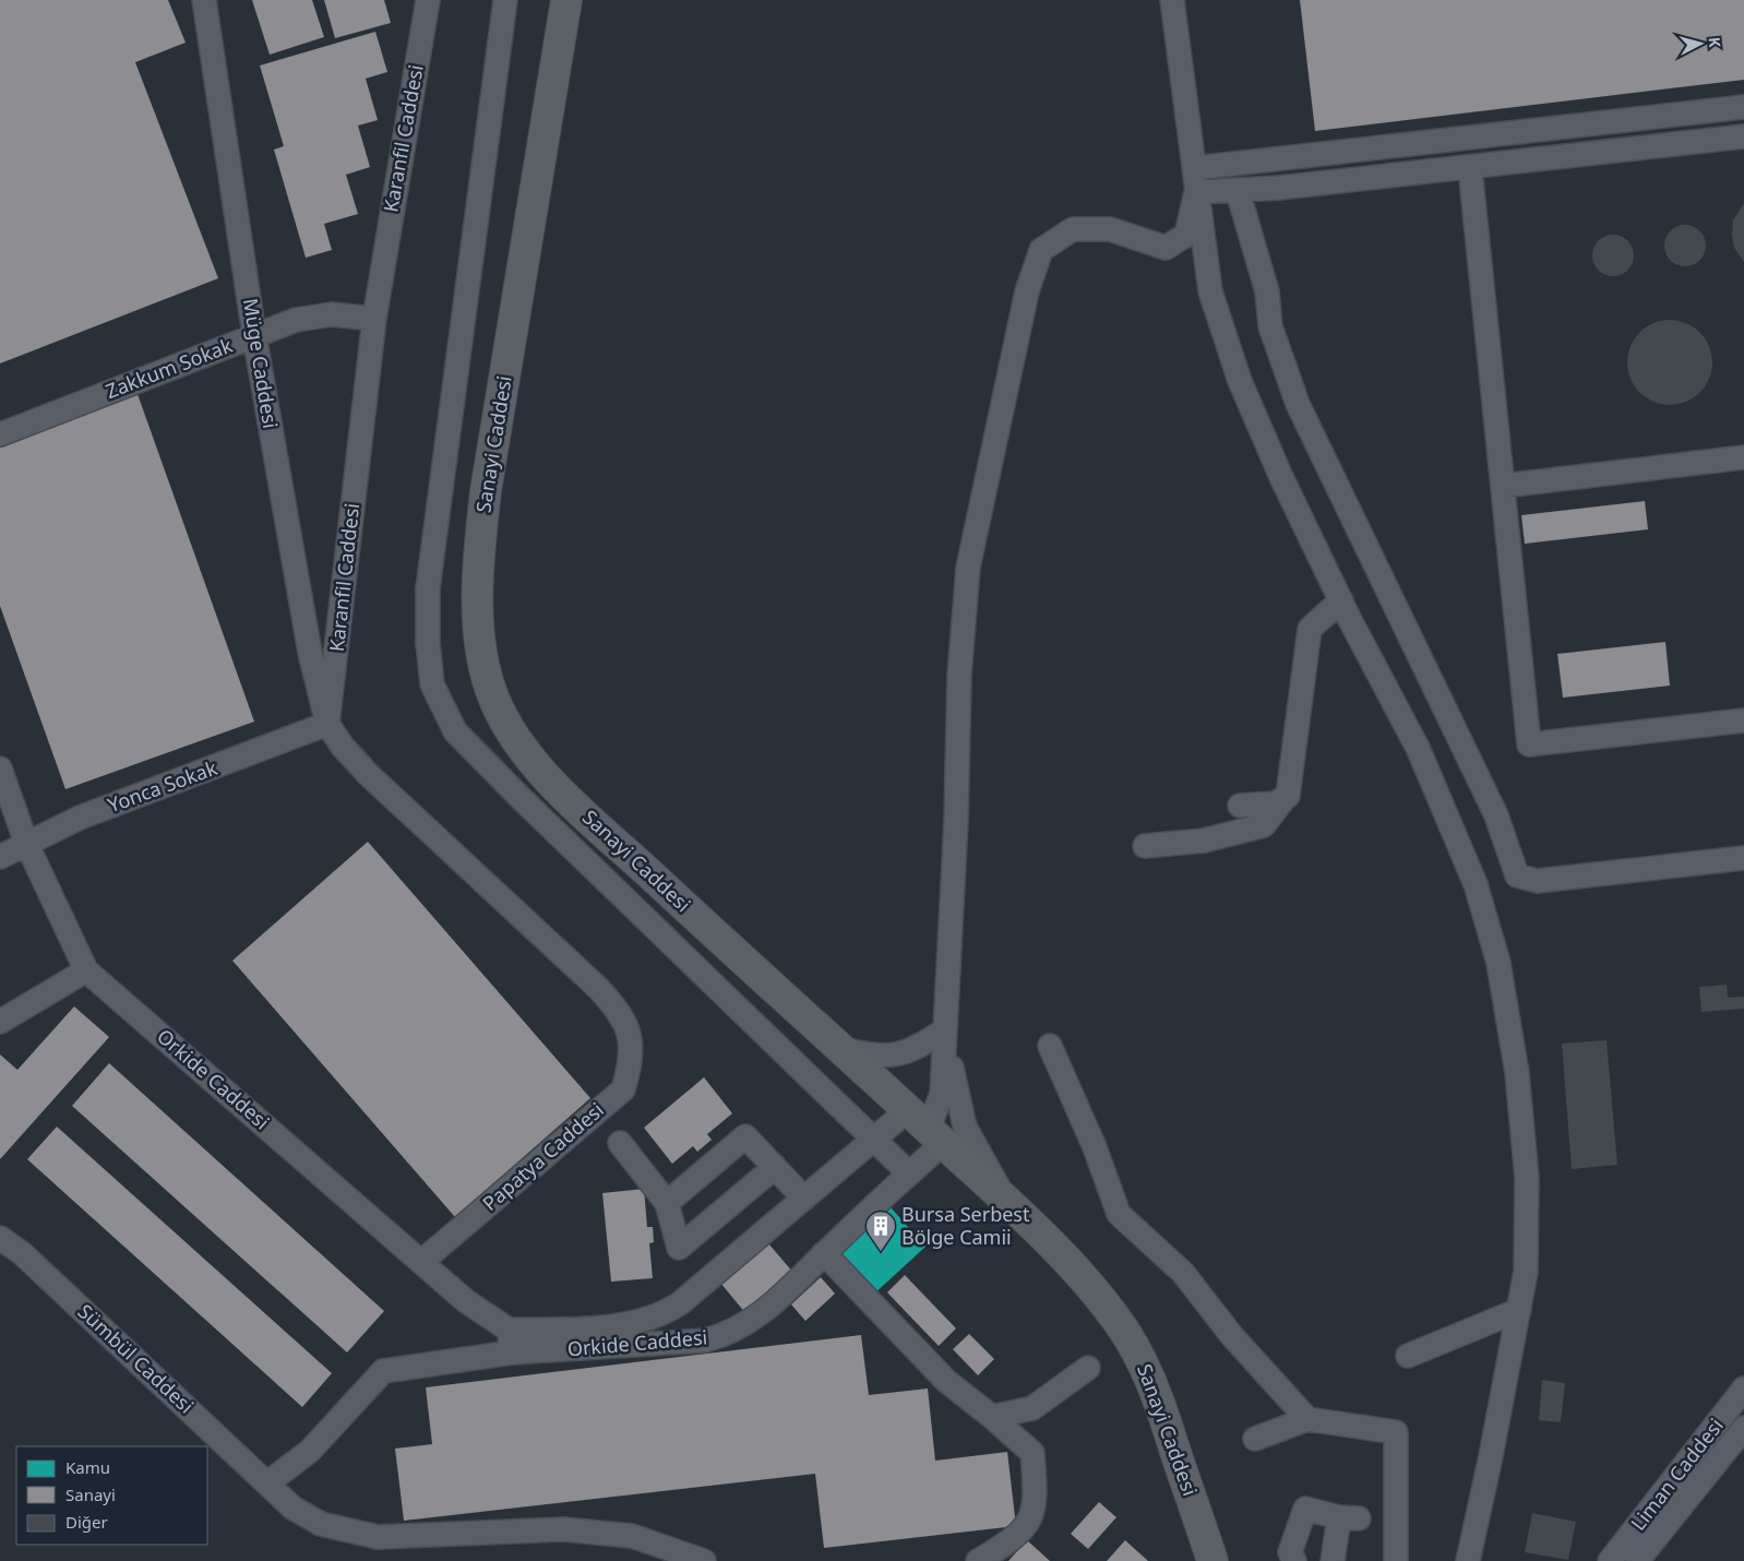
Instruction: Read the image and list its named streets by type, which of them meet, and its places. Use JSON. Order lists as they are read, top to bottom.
{
  "streets": {
    "main road": ["Sanayi Caddesi"],
    "street": [
      "Karanfil Caddesi",
      "Müge Caddesi",
      "Zakkum Sokak",
      "Yonca Sokak",
      "Orkide Caddesi",
      "Papatya Caddesi",
      "Sümbül Caddesi",
      "Liman Caddesi"
    ]
  },
  "crossings": [
    ["Karanfil Caddesi", "Müge Caddesi"],
    ["Karanfil Caddesi", "Zakkum Sokak"],
    ["Karanfil Caddesi", "Yonca Sokak"],
    ["Karanfil Caddesi", "Papatya Caddesi"],
    ["Müge Caddesi", "Zakkum Sokak"],
    ["Müge Caddesi", "Yonca Sokak"],
    ["Müge Caddesi", "Papatya Caddesi"],
    ["Sanayi Caddesi", "Orkide Caddesi"],
    ["Yonca Sokak", "Orkide Caddesi"],
    ["Yonca Sokak", "Papatya Caddesi"],
    ["Orkide Caddesi", "Papatya Caddesi"],
    ["Orkide Caddesi", "Sümbül Caddesi"]
  ],
  "places": {
    "building": ["Bursa Serbest Bölge Camii"]
  },
  "legend": ["Kamu", "Sanayi", "Diğer"],
  "north": "right"
}
